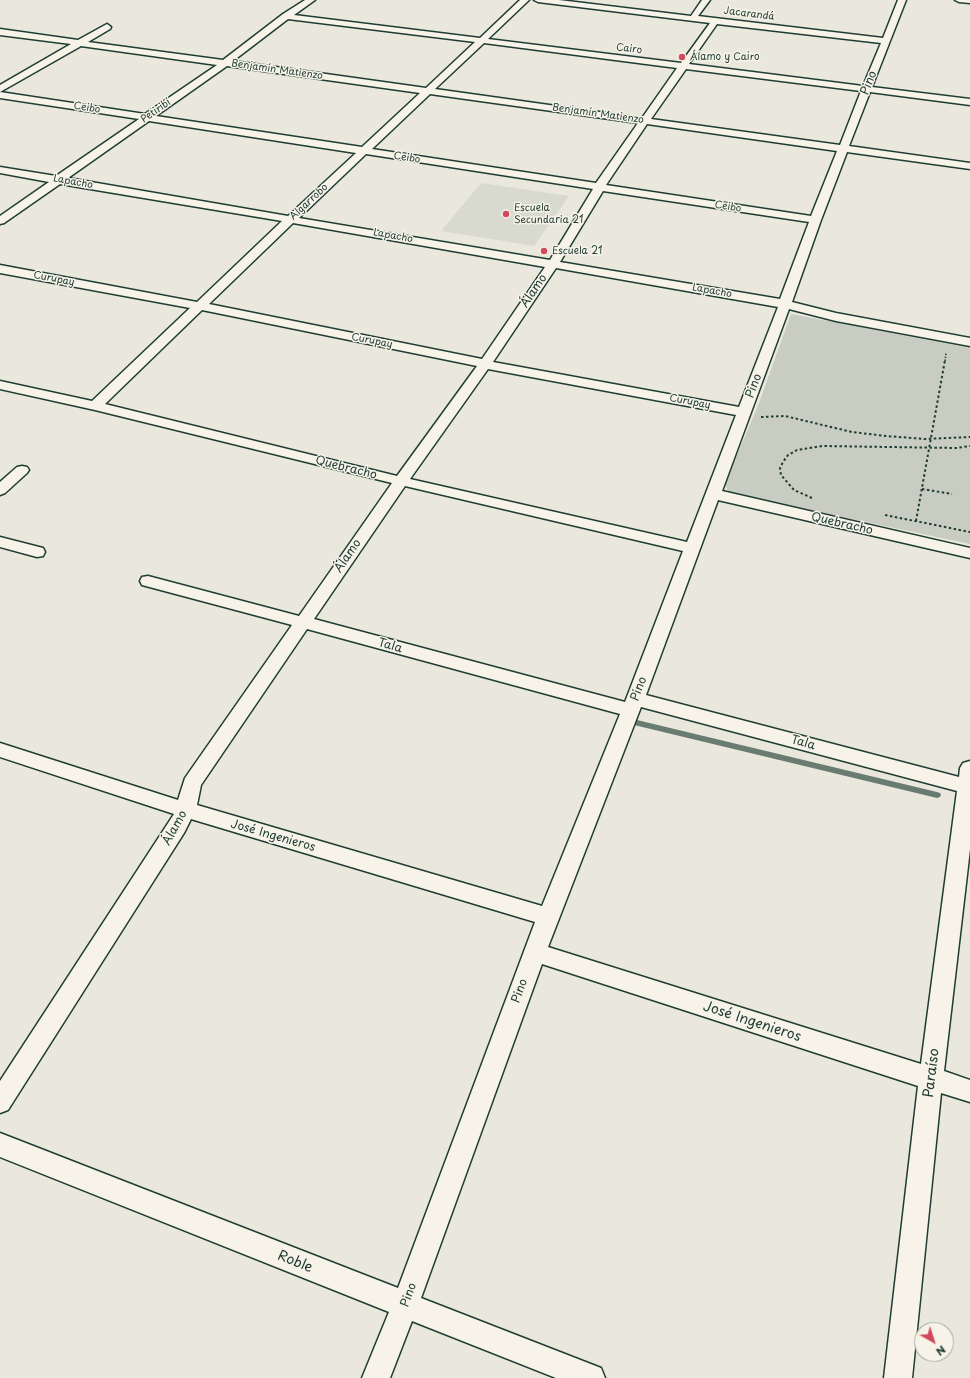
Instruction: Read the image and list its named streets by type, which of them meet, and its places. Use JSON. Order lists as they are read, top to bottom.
{
  "streets": {
    "street": [
      "Jacarandá",
      "Cairo",
      "Benjamín Matienzo",
      "Pino",
      "Ceibo",
      "Petiribí",
      "Lapacho",
      "Algarrobo",
      "Curupay",
      "Álamo",
      "Quebracho",
      "Tala",
      "José Ingenieros",
      "Paraíso",
      "Roble"
    ]
  },
  "crossings": [
    ["Jacarandá", "Pino"],
    ["Jacarandá", "Álamo"],
    ["Cairo", "Pino"],
    ["Cairo", "Petiribí"],
    ["Cairo", "Algarrobo"],
    ["Cairo", "Álamo"],
    ["Benjamín Matienzo", "Pino"],
    ["Benjamín Matienzo", "Petiribí"],
    ["Benjamín Matienzo", "Algarrobo"],
    ["Benjamín Matienzo", "Álamo"],
    ["Pino", "Ceibo"],
    ["Pino", "Lapacho"],
    ["Pino", "Curupay"],
    ["Pino", "Quebracho"],
    ["Pino", "Tala"],
    ["Pino", "José Ingenieros"],
    ["Pino", "Roble"],
    ["Ceibo", "Petiribí"],
    ["Ceibo", "Algarrobo"],
    ["Ceibo", "Álamo"],
    ["Petiribí", "Lapacho"],
    ["Lapacho", "Algarrobo"],
    ["Lapacho", "Álamo"],
    ["Algarrobo", "Curupay"],
    ["Algarrobo", "Quebracho"],
    ["Curupay", "Álamo"],
    ["Álamo", "Quebracho"],
    ["Álamo", "Tala"],
    ["Álamo", "José Ingenieros"],
    ["Tala", "Paraíso"],
    ["José Ingenieros", "Paraíso"]
  ],
  "places": ["Álamo y Cairo", "Escuela Secundaria 21", "Escuela 21"],
  "north": "bottom right"
}
